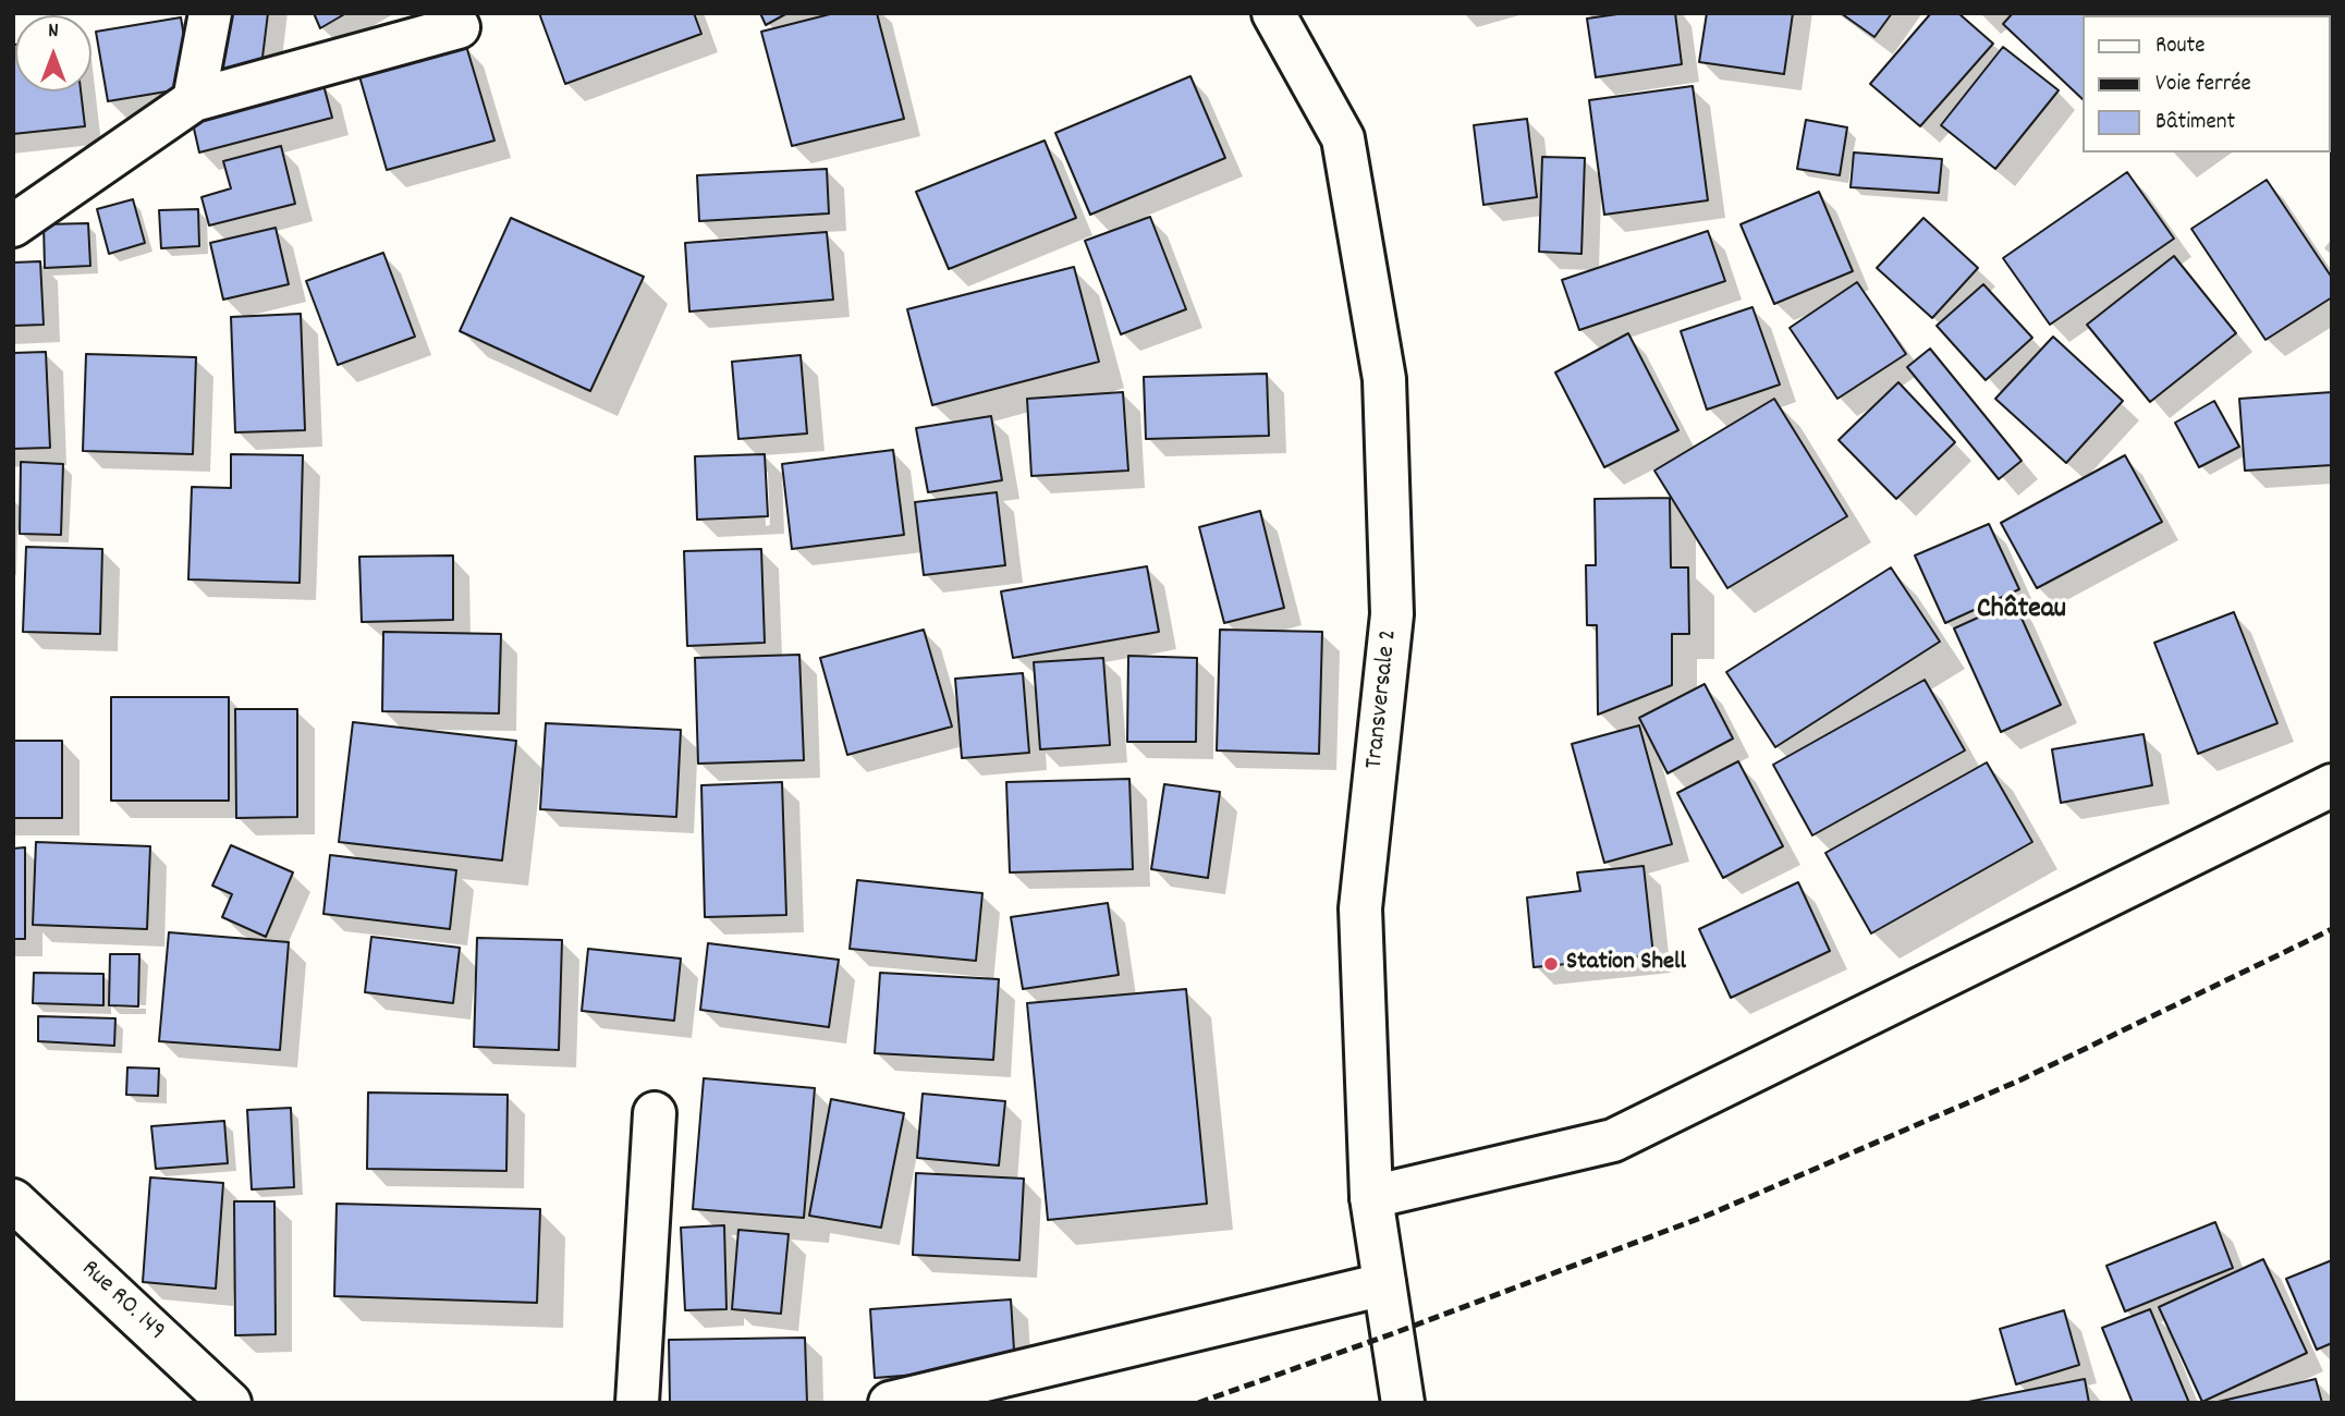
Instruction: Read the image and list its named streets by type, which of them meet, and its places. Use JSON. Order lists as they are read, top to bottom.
{
  "streets": {
    "street": ["Transversale 2", "Rue RO. 149"]
  },
  "districts": ["Château"],
  "places": ["Station Shell"],
  "legend": ["Route", "Voie ferrée", "Bâtiment"],
  "north": "top"
}
